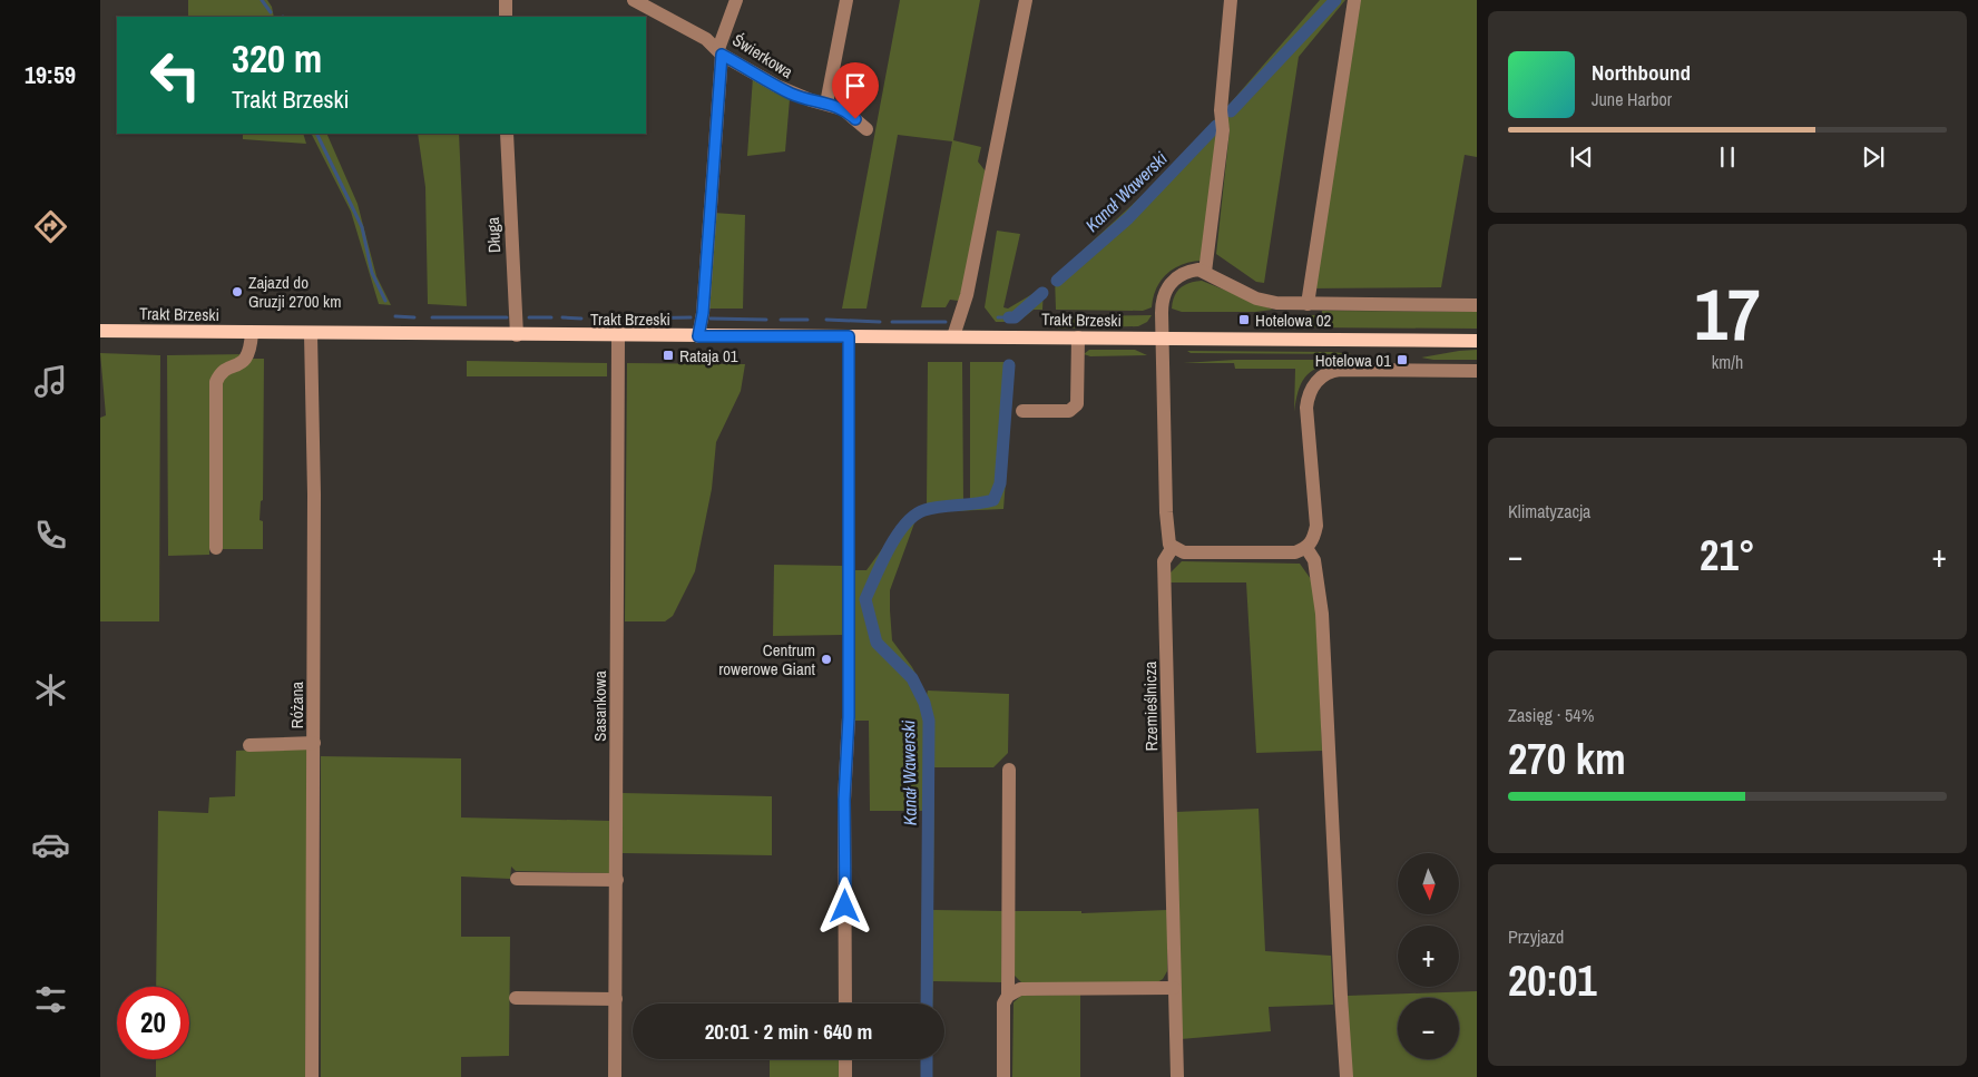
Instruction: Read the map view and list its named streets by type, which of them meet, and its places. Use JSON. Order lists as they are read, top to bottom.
{
  "streets": {
    "main road": ["Trakt Brzeski"],
    "street": [
      "Świerkowa",
      "Długa",
      "Różana",
      "Sasankowa",
      "Rzemieślnicza"
    ]
  },
  "crossings": [
    ["Długa", "Trakt Brzeski"],
    ["Trakt Brzeski", "Różana"],
    ["Trakt Brzeski", "Sasankowa"]
  ],
  "water": ["Kanał Wawerski"],
  "places": {
    "other": ["Zajazd do Gruzji 2700 km", "Centrum rowerowe Giant"],
    "transit": ["Hotelowa 02", "Rataja 01", "Hotelowa 01"]
  },
  "north": "bottom",
  "page": {
    "tabs": "19:59",
    "turn": ["320 m", "Trakt Brzeski"],
    "song": ["Northbound", "June Harbor"],
    "tile": [
      ["17", "km/h"],
      "Klimatyzacja",
      ["Zasięg · 54%", "270 km"],
      ["Przyjazd", "20:01"]
    ],
    "heat": ["−", "21°", "+"],
    "map_buttons": ["+", "−"],
    "limit": "20",
    "trip": "20:01 · 2 min · 640 m"
  }
}
